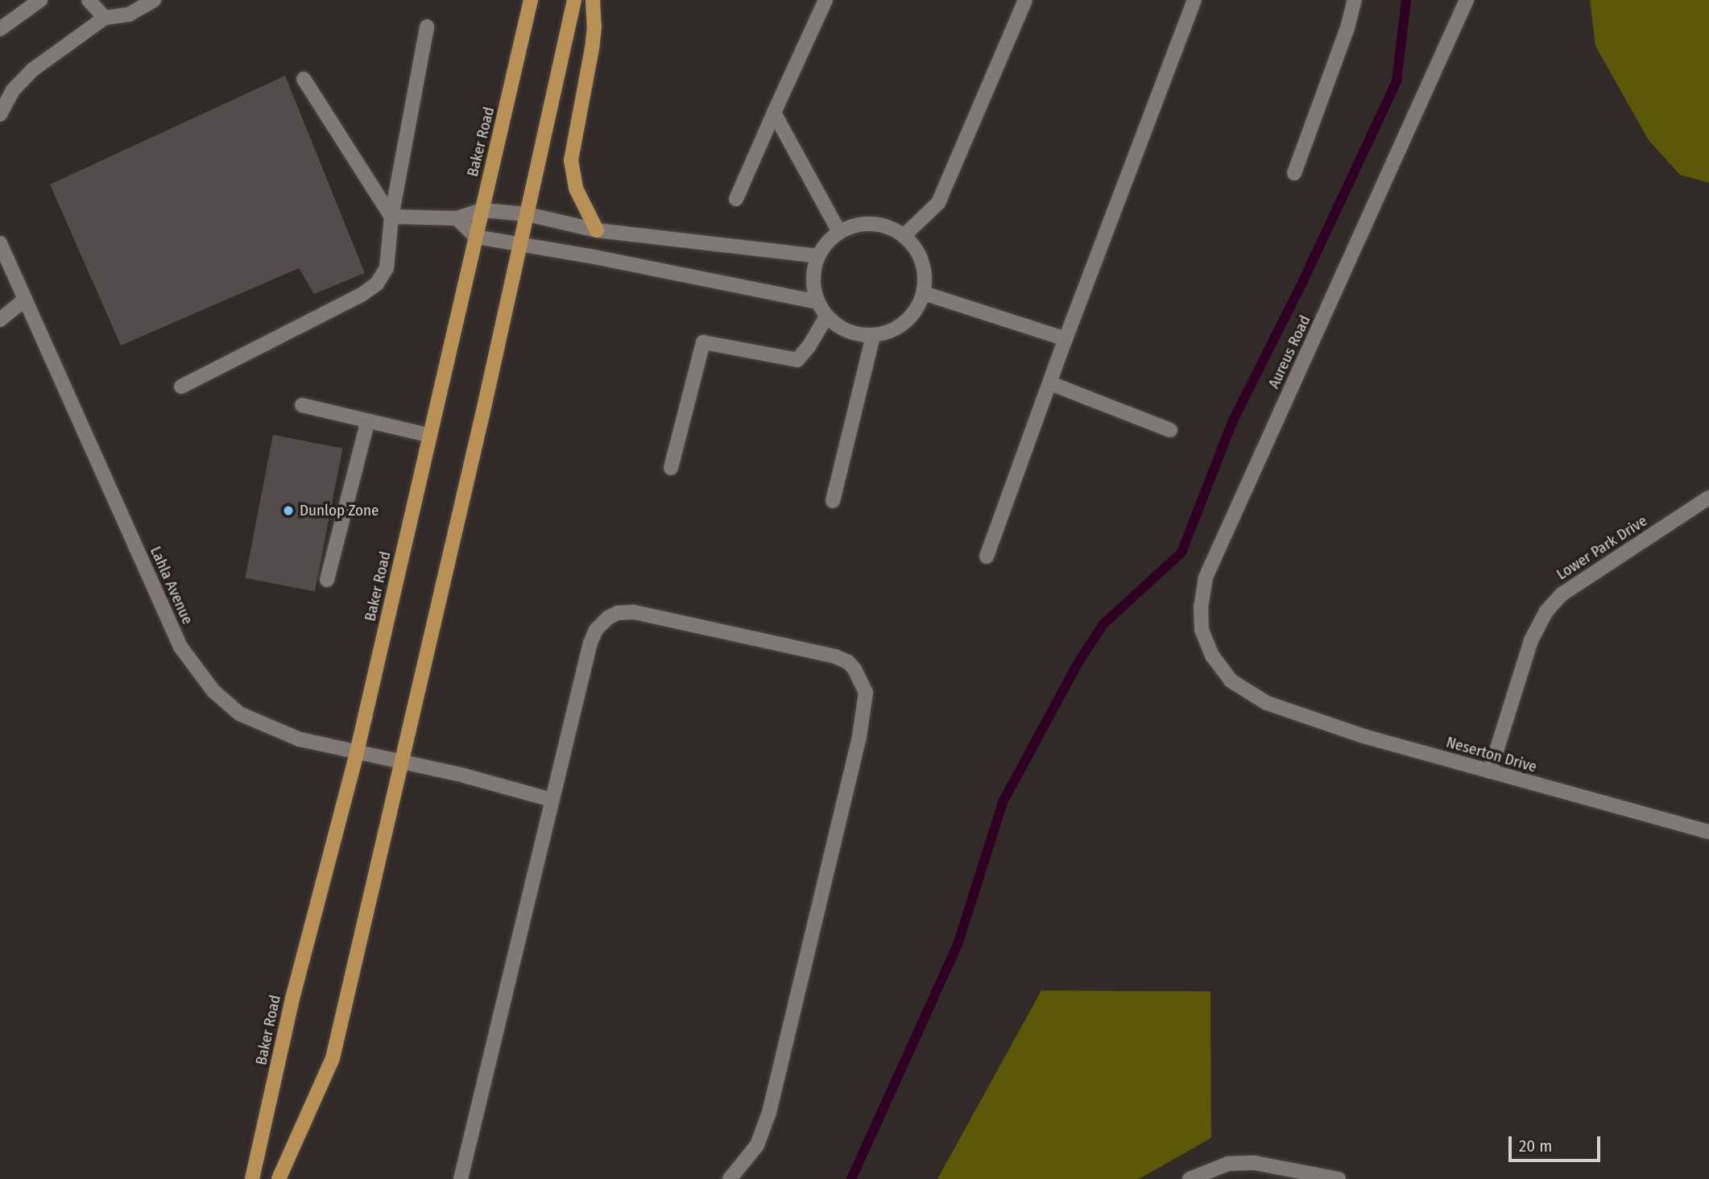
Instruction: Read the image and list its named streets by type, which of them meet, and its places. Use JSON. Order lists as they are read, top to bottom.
{
  "streets": {
    "main road": ["Baker Road"],
    "street": [
      "Aureus Road",
      "Lower Park Drive",
      "Lahla Avenue",
      "Neserton Drive"
    ]
  },
  "crossings": [
    ["Baker Road", "Lahla Avenue"],
    ["Aureus Road", "Neserton Drive"],
    ["Lower Park Drive", "Neserton Drive"]
  ],
  "places": ["Dunlop Zone"],
  "scale_bar": "20 m"
}
